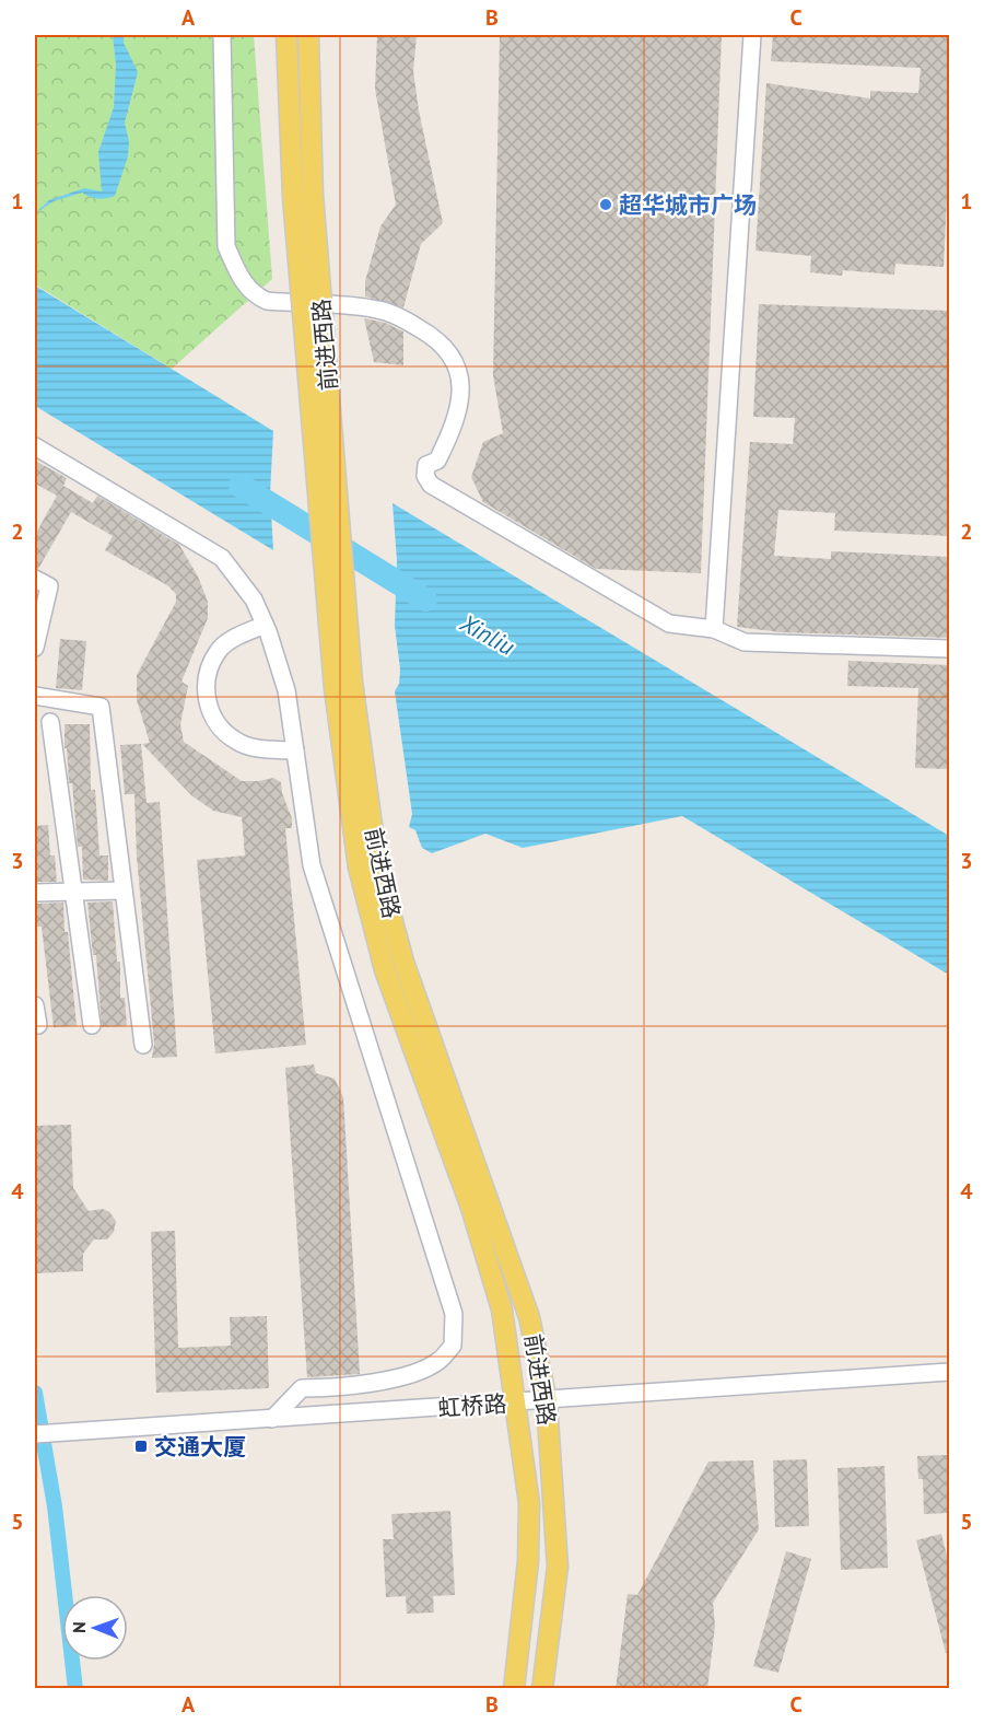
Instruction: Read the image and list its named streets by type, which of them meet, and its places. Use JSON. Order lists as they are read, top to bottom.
{
  "streets": {
    "main road": ["前进西路"],
    "street": ["虹桥路"]
  },
  "crossings": [
    ["前进西路", "虹桥路"]
  ],
  "water": ["Xinliu"],
  "places": {
    "other": ["超华城市广场"],
    "transit": ["交通大厦"]
  },
  "north": "left",
  "grid": {
    "columns": ["A", "B", "C"],
    "rows": [
      "1",
      "2",
      "3",
      "4",
      "5"
    ]
  }
}
